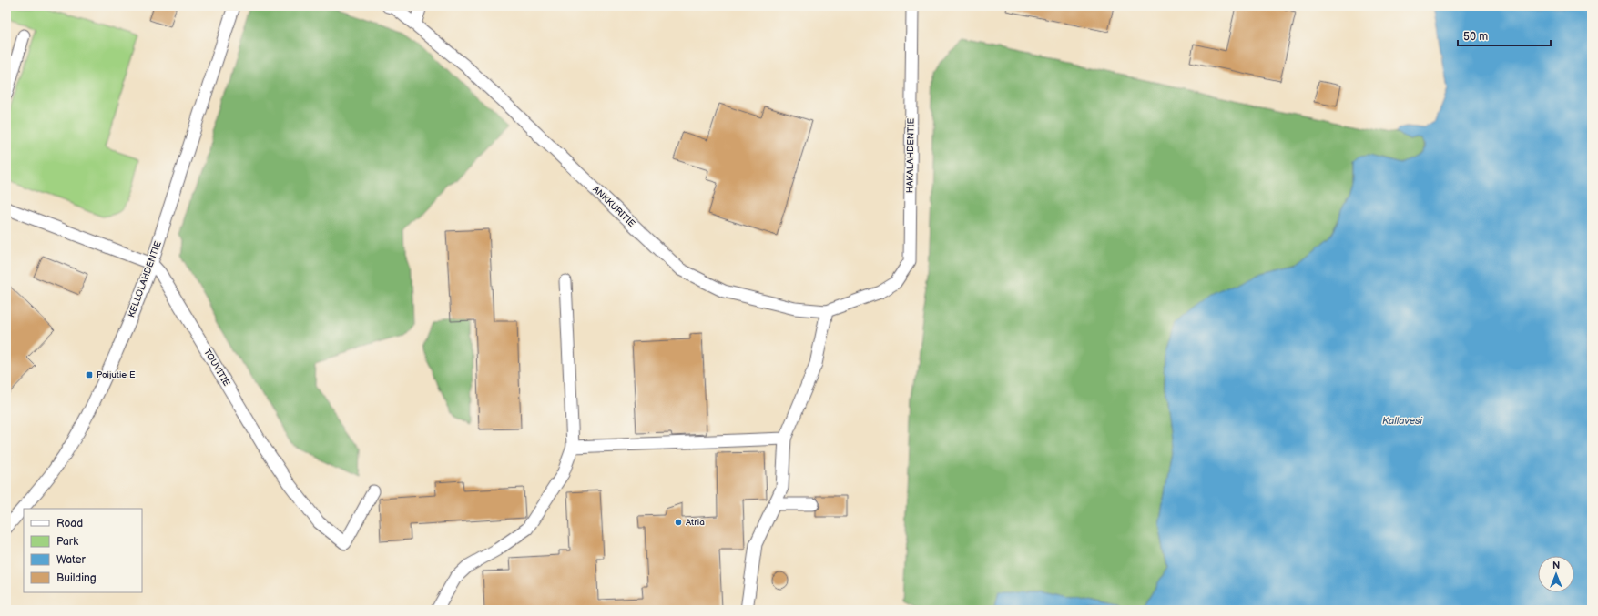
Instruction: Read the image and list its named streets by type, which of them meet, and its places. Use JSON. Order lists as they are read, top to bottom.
{
  "streets": {
    "street": [
      "HAKALAHDENTIE",
      "ANKKURITIE",
      "KELLOLAHDENTIE",
      "TOUVITIE"
    ]
  },
  "crossings": [
    ["HAKALAHDENTIE", "ANKKURITIE"],
    ["KELLOLAHDENTIE", "TOUVITIE"]
  ],
  "water": ["Kallavesi"],
  "places": {
    "transit": ["Poijutie E"],
    "other": ["Atria"]
  },
  "legend": [
    "Road",
    "Park",
    "Water",
    "Building"
  ],
  "scale_bar": "50 m",
  "north": "top"
}
